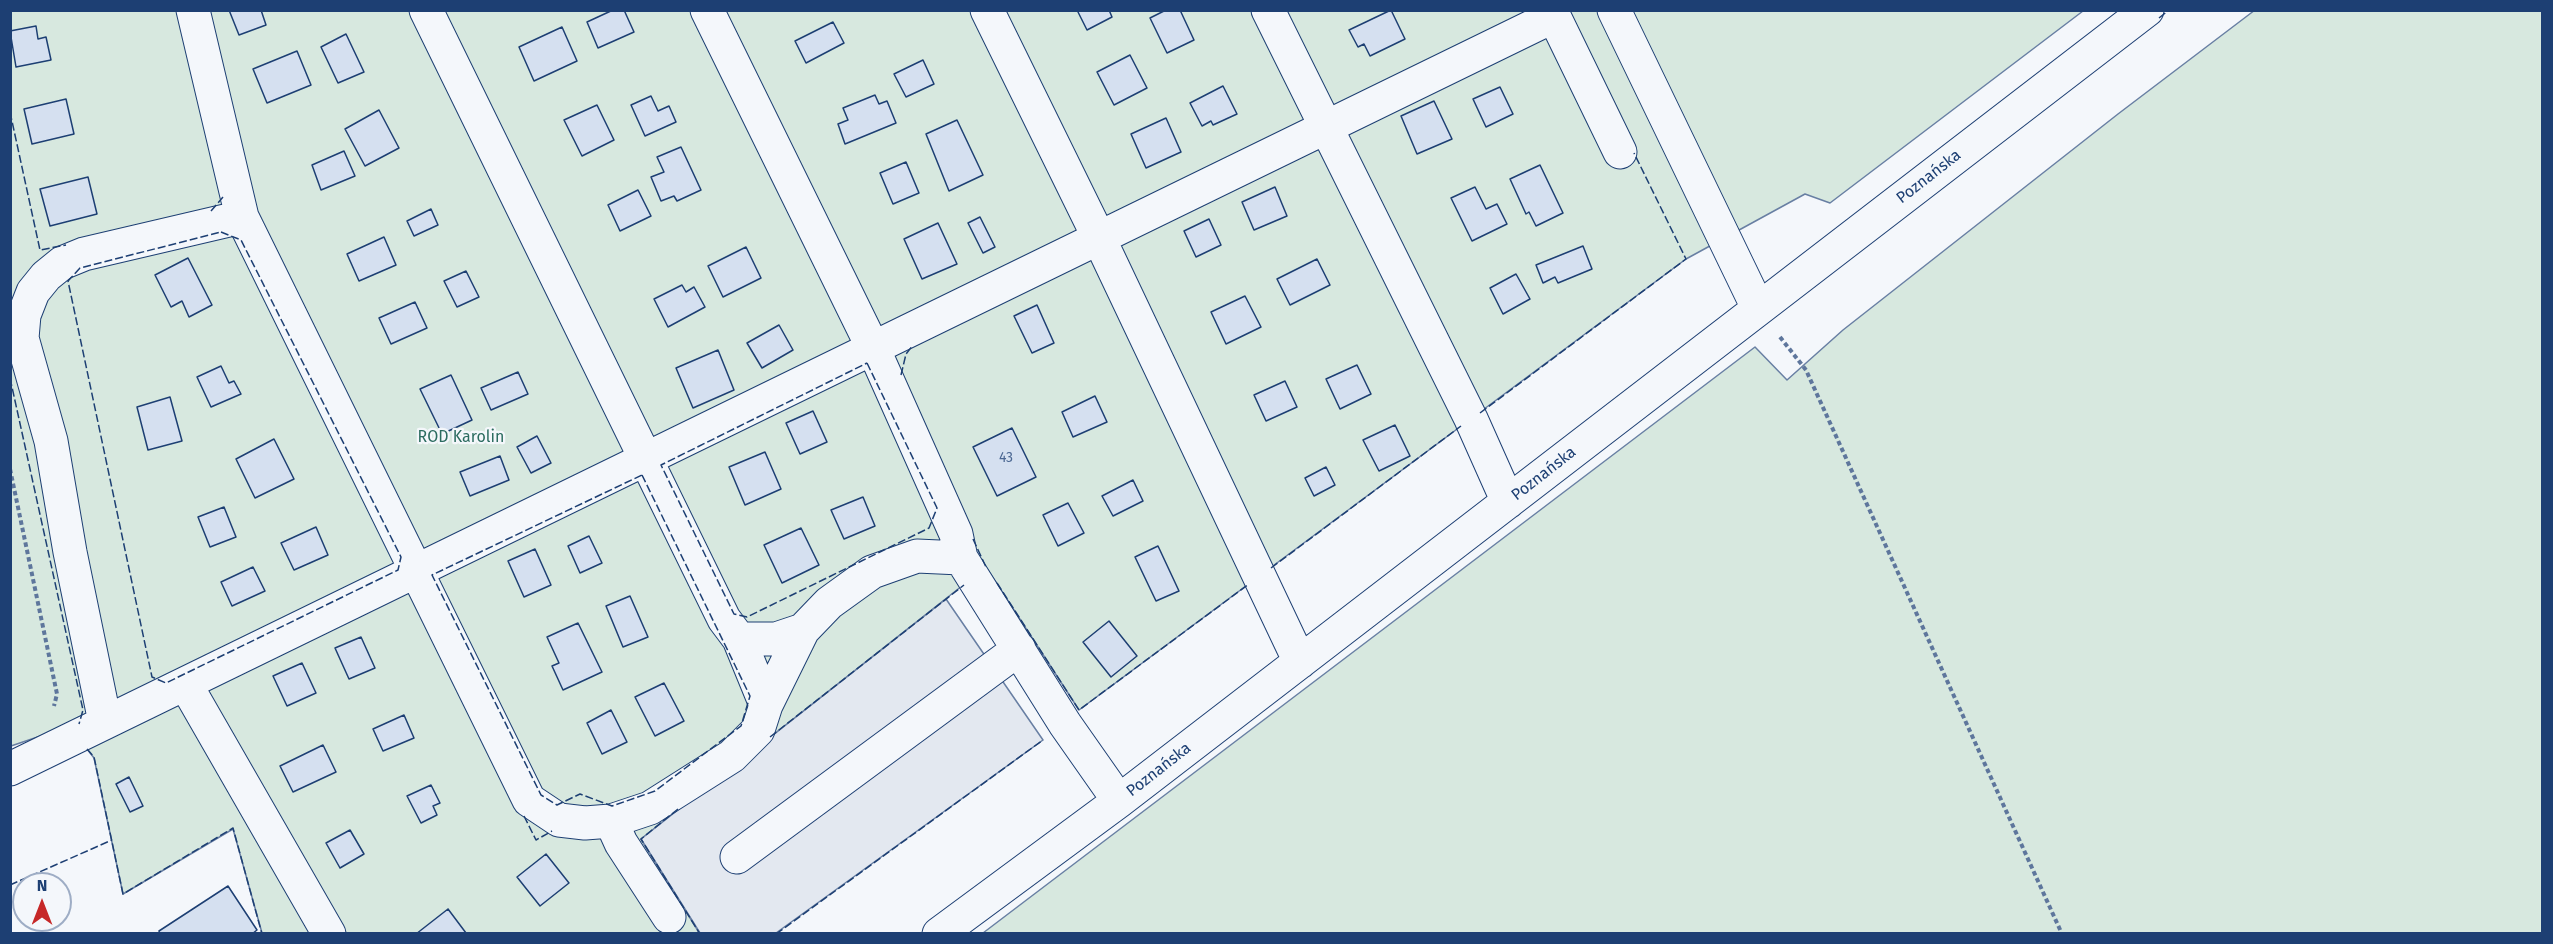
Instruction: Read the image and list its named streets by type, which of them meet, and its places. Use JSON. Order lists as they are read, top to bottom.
{
  "streets": {
    "street": ["Poznańska"]
  },
  "parks": ["ROD Karolin"],
  "house_numbers": ["43"],
  "north": "top"
}
